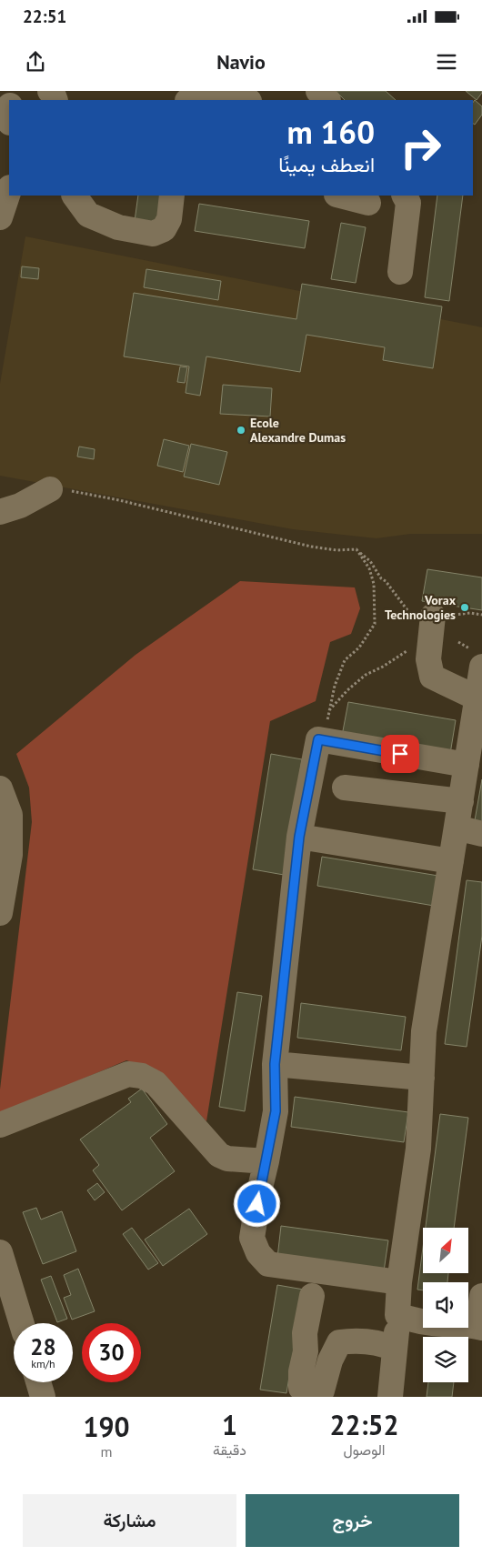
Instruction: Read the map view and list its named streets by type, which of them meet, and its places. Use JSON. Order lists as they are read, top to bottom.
{
  "places": ["Ecole Alexandre Dumas", "Vorax Technologies"],
  "north": "top right",
  "page": {
    "status": "22:51",
    "header": "Navio",
    "turn": ["160 m", "انعطف يمينًا"],
    "speed": "28 km/h",
    "limit": "30",
    "eta": [
      "22:52",
      "الوصول",
      "1",
      "دقيقة",
      "190",
      "m"
    ],
    "buttons": ["خروج", "مشاركة"]
  }
}
